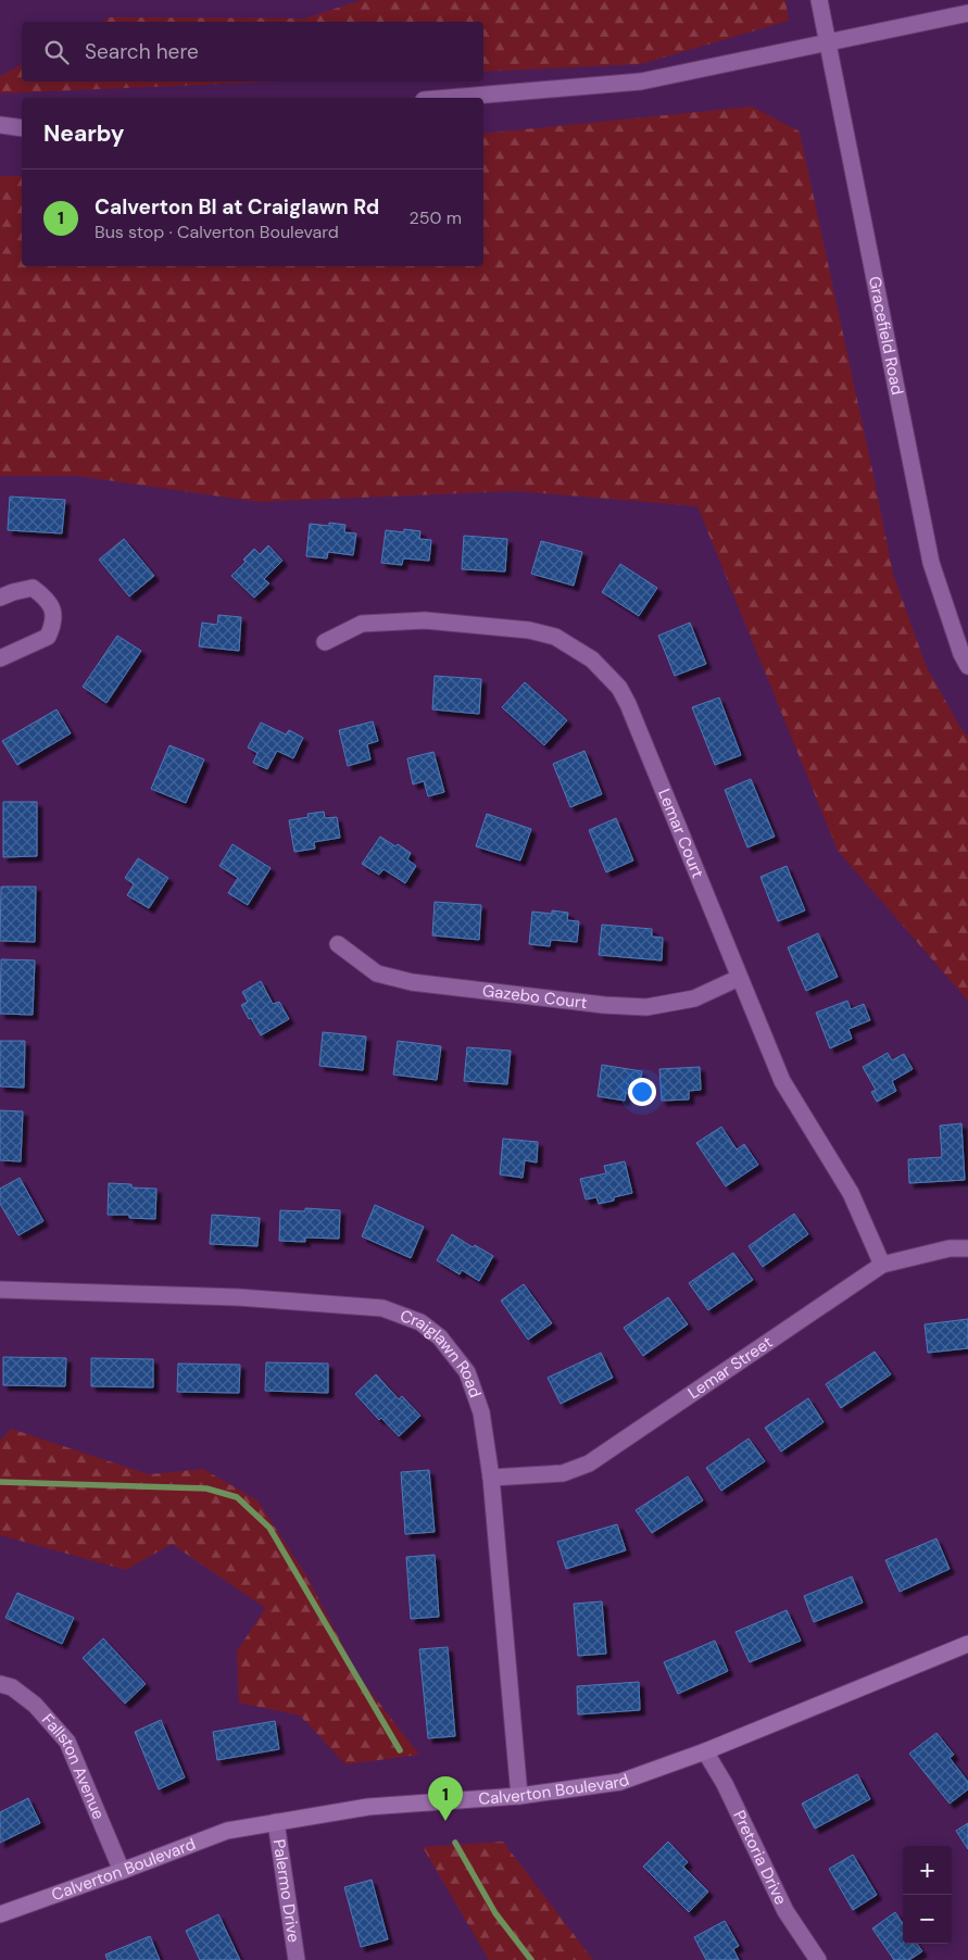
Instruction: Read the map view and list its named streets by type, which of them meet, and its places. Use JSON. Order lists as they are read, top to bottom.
{
  "streets": {
    "street": [
      "Gracefield Road",
      "Lemar Court",
      "Gazebo Court",
      "Craiglawn Road",
      "Lemar Street",
      "Fallston Avenue",
      "Calverton Boulevard",
      "Pretoria Drive",
      "Palermo Drive"
    ]
  },
  "crossings": [
    ["Lemar Court", "Gazebo Court"],
    ["Lemar Court", "Lemar Street"],
    ["Craiglawn Road", "Lemar Street"],
    ["Craiglawn Road", "Calverton Boulevard"],
    ["Fallston Avenue", "Calverton Boulevard"],
    ["Calverton Boulevard", "Pretoria Drive"],
    ["Calverton Boulevard", "Palermo Drive"]
  ],
  "page": {
    "search": "Search here",
    "heading": "Nearby",
    "list": [
      {
        "mark": "1",
        "name": "Calverton Bl at Craiglawn Rd",
        "note": "Bus stop · Calverton Boulevard",
        "value": "250 m"
      }
    ],
    "pins": "1",
    "map_buttons": ["+", "−"]
  }
}
